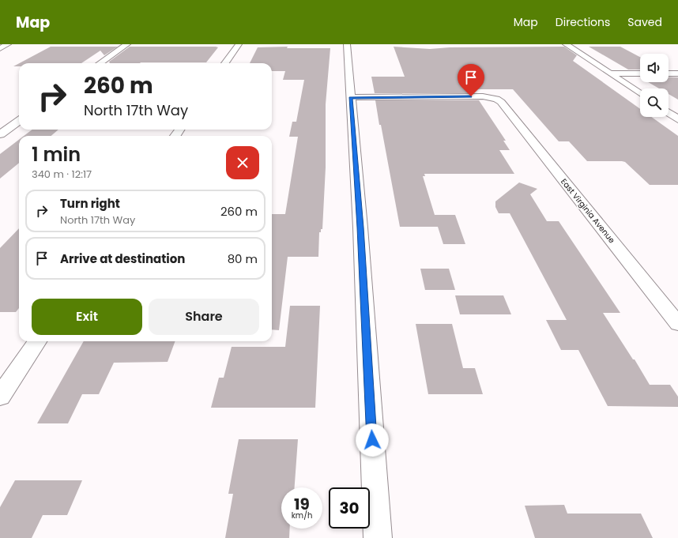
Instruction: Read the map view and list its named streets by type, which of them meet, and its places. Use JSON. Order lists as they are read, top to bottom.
{
  "streets": {
    "street": ["East Virginia Avenue"]
  },
  "page": {
    "header": "Map",
    "nav": ["Map", "Directions", "Saved"],
    "turn": ["260 m", "North 17th Way"],
    "heading": ["1 min", "340 m · 12:17"],
    "list": [
      {
        "name": "Turn right",
        "note": "North 17th Way",
        "value": "260 m"
      },
      {
        "name": "Arrive at destination",
        "value": "80 m"
      }
    ],
    "buttons": ["Exit", "Share"],
    "speed": "19 km/h",
    "limit": "30"
  }
}
